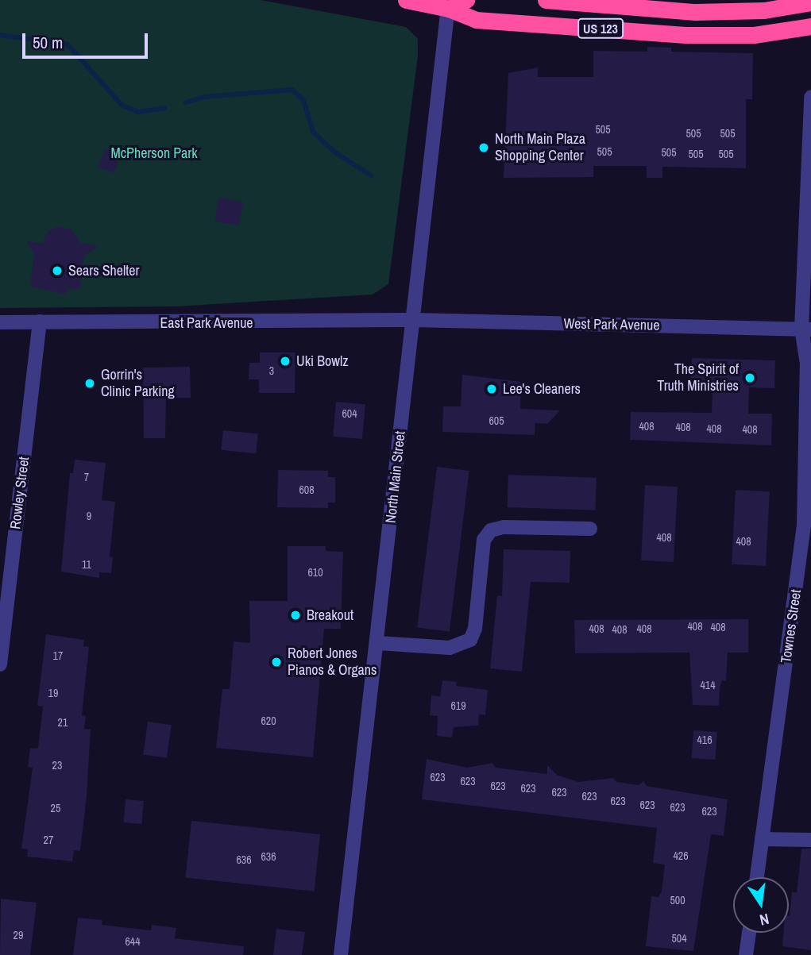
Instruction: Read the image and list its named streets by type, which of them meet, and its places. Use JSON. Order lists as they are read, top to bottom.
{
  "streets": {
    "highway": ["US 123"],
    "street": [
      "East Park Avenue",
      "West Park Avenue",
      "North Main Street",
      "Rowley Street",
      "Townes Street"
    ]
  },
  "crossings": [
    ["US 123", "North Main Street"],
    ["East Park Avenue", "West Park Avenue"],
    ["East Park Avenue", "North Main Street"],
    ["East Park Avenue", "Rowley Street"],
    ["West Park Avenue", "North Main Street"],
    ["West Park Avenue", "Townes Street"]
  ],
  "parks": ["McPherson Park"],
  "places": [
    "North Main Plaza Shopping Center",
    "Sears Shelter",
    "Uki Bowlz",
    "The Spirit of Truth Ministries",
    "Gorrin's Clinic Parking",
    "Lee's Cleaners",
    "Breakout",
    "Robert Jones Pianos & Organs"
  ],
  "house_numbers": [
    "505",
    "505",
    "505",
    "505",
    "505",
    "505",
    "505",
    "3",
    "604",
    "605",
    "408",
    "408",
    "408",
    "408",
    "7",
    "608",
    "9",
    "408",
    "408",
    "11",
    "610",
    "408",
    "408",
    "408",
    "408",
    "408",
    "17",
    "414",
    "19",
    "619",
    "620",
    "21",
    "416",
    "23",
    "623",
    "623",
    "623",
    "623",
    "623",
    "623",
    "623",
    "623",
    "623",
    "25",
    "623",
    "27",
    "426",
    "636",
    "636",
    "500",
    "29",
    "504",
    "644"
  ],
  "scale_bar": "50 m",
  "north": "bottom"
}
